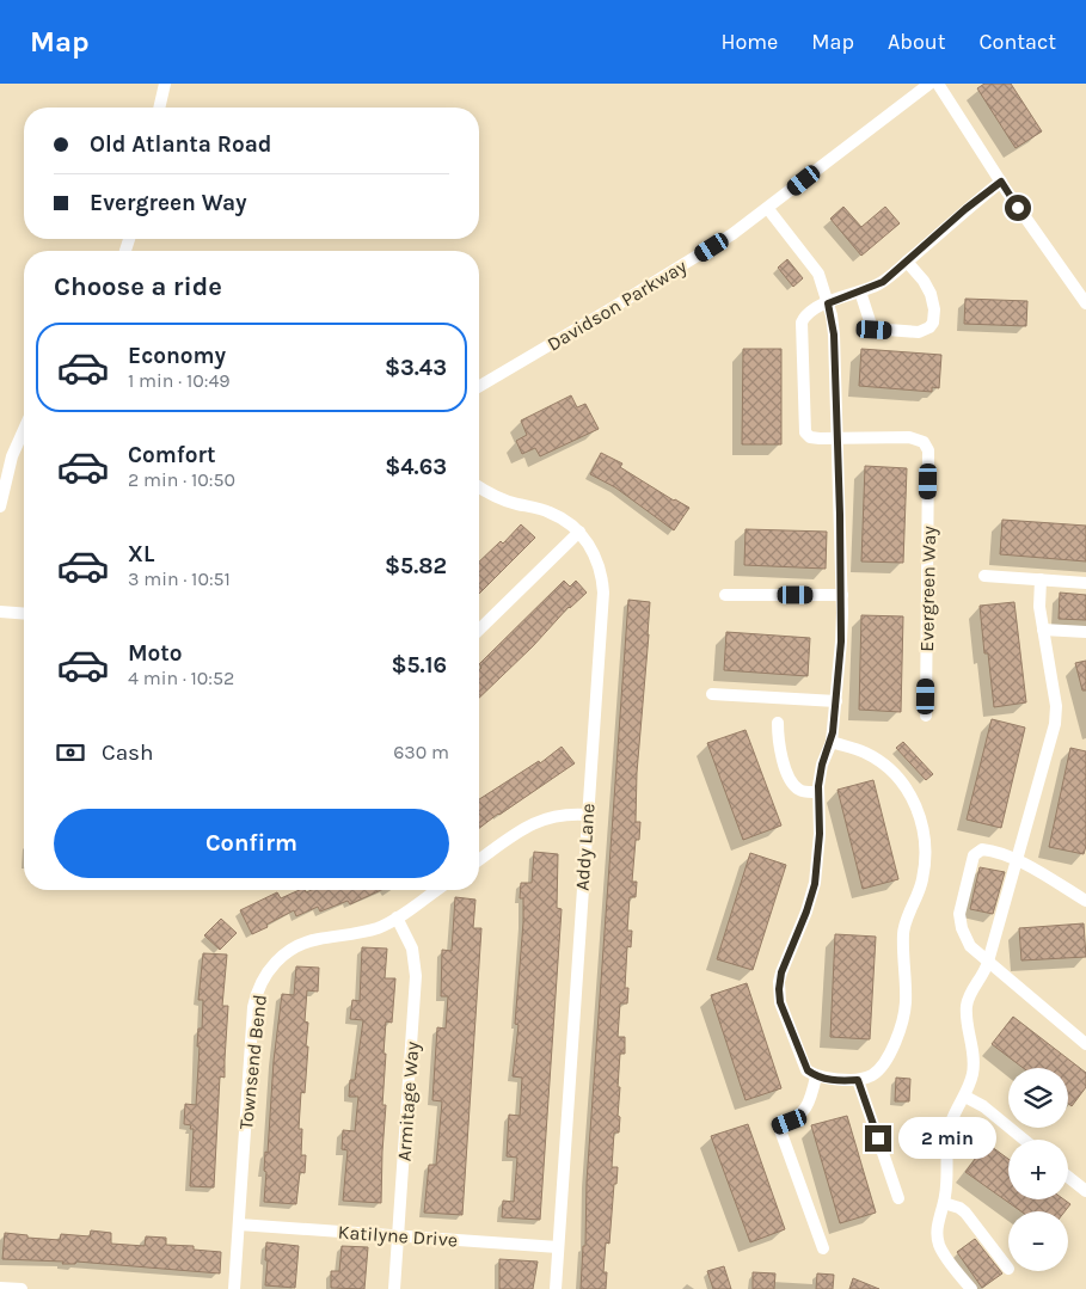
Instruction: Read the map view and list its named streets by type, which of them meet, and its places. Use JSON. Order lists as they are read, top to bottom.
{
  "streets": {
    "street": [
      "Davidson Parkway",
      "Evergreen Way",
      "Addy Lane",
      "Townsend Bend",
      "Armitage Way",
      "Katilyne Drive"
    ]
  },
  "crossings": [
    ["Addy Lane", "Katilyne Drive"],
    ["Townsend Bend", "Armitage Way"],
    ["Townsend Bend", "Katilyne Drive"],
    ["Armitage Way", "Katilyne Drive"]
  ],
  "page": {
    "header": "Map",
    "nav": [
      "Home",
      "Map",
      "About",
      "Contact"
    ],
    "banner": ["Old Atlanta Road", "Evergreen Way"],
    "heading": "Choose a ride",
    "list": [
      {
        "name": "Economy",
        "note": "1 min · 10:49",
        "value": "$3.43"
      },
      {
        "name": "Comfort",
        "note": "2 min · 10:50",
        "value": "$4.63"
      },
      {
        "name": "XL",
        "note": "3 min · 10:51",
        "value": "$5.82"
      },
      {
        "name": "Moto",
        "note": "4 min · 10:52",
        "value": "$5.16"
      }
    ],
    "pay": ["Cash", "630 m"],
    "buttons": "Confirm",
    "map_buttons": ["+", "−"],
    "bubble": "2 min"
  }
}
